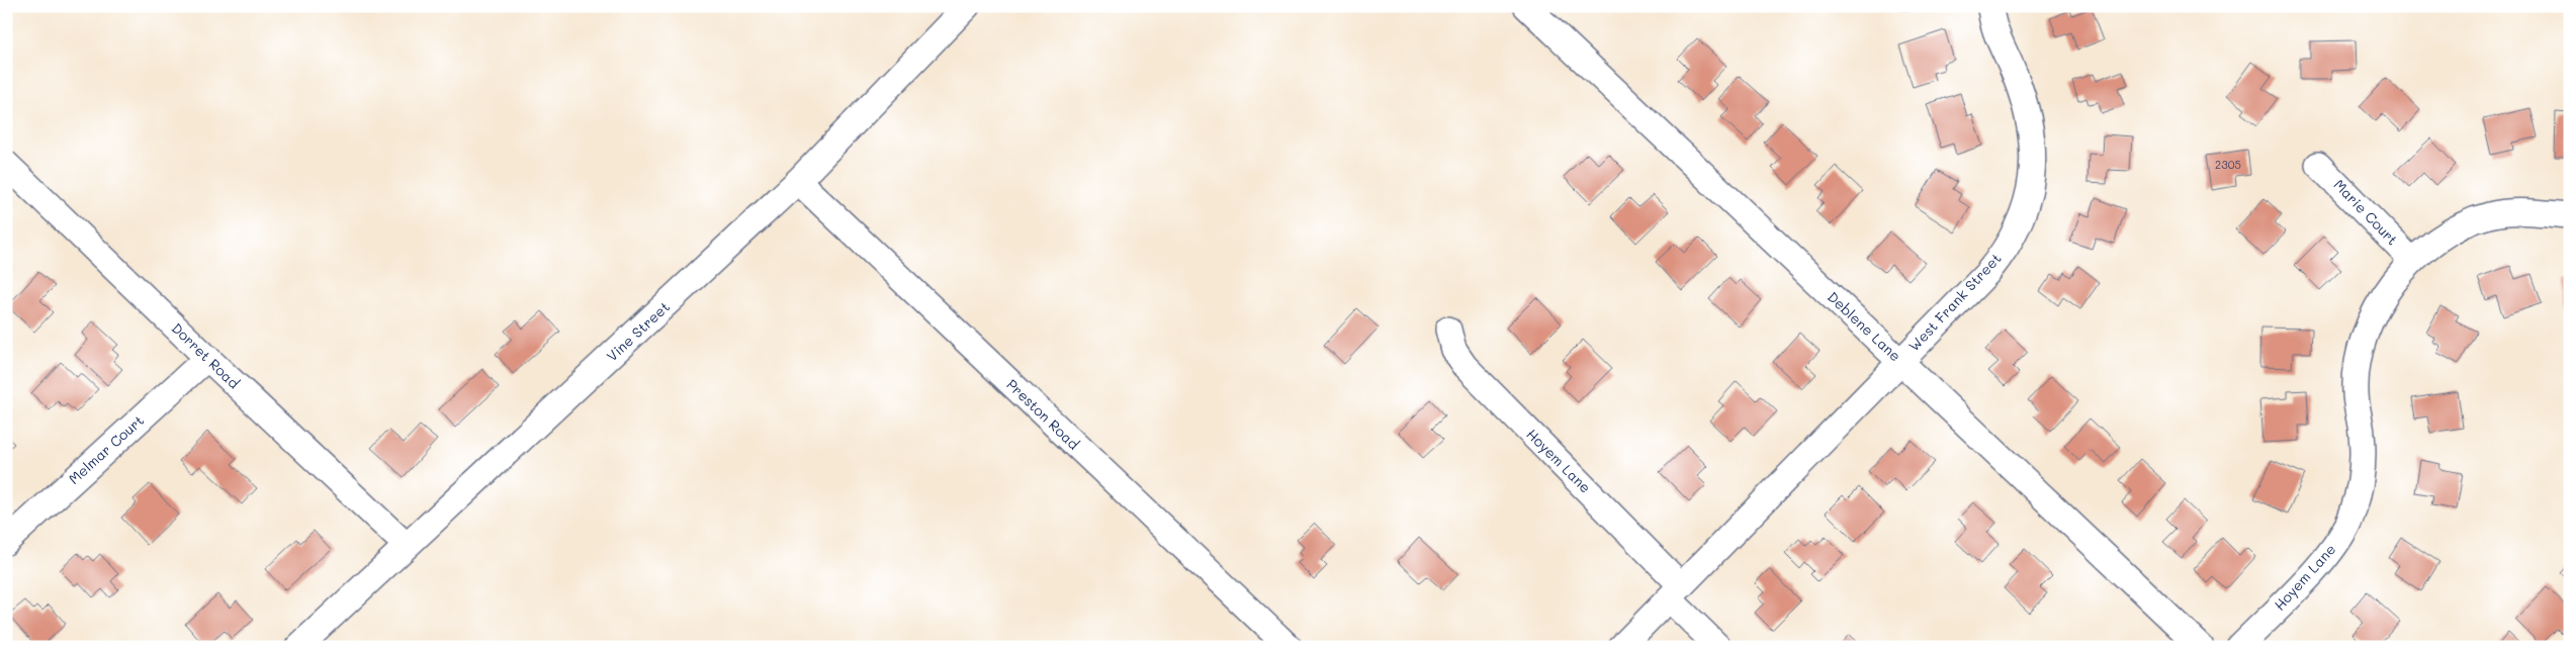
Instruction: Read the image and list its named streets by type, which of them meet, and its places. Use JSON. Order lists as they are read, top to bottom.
{
  "streets": {
    "street": [
      "Marie Court",
      "West Frank Street",
      "Deblene Lane",
      "Vine Street",
      "Dorret Road",
      "Preston Road",
      "Melmar Court",
      "Hoyem Lane"
    ]
  },
  "crossings": [
    ["Marie Court", "Hoyem Lane"],
    ["West Frank Street", "Deblene Lane"],
    ["West Frank Street", "Hoyem Lane"],
    ["Vine Street", "Dorret Road"],
    ["Vine Street", "Preston Road"],
    ["Dorret Road", "Melmar Court"]
  ],
  "house_numbers": ["2305"]
}
